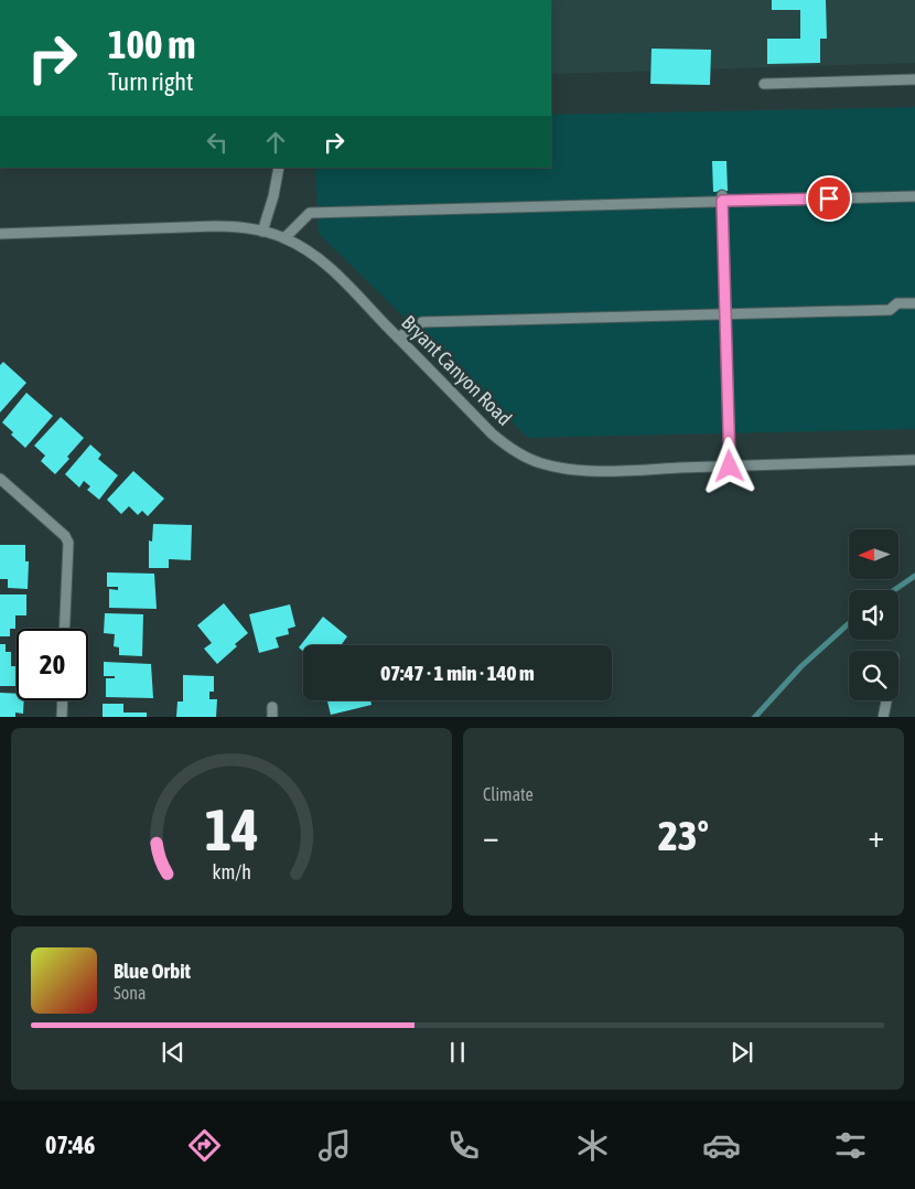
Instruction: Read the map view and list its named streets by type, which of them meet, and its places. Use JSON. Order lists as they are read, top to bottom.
{
  "streets": {
    "street": ["Bryant Canyon Road"]
  },
  "north": "left",
  "page": {
    "turn": ["100 m", "Turn right"],
    "limit": "20",
    "trip": "07:47 · 1 min · 140 m",
    "tile": "Climate",
    "heat": ["−", "23°", "+"],
    "song": ["Blue Orbit", "Sona"],
    "tabs": "07:46",
    "gauge": ["14", "km/h"]
  }
}
